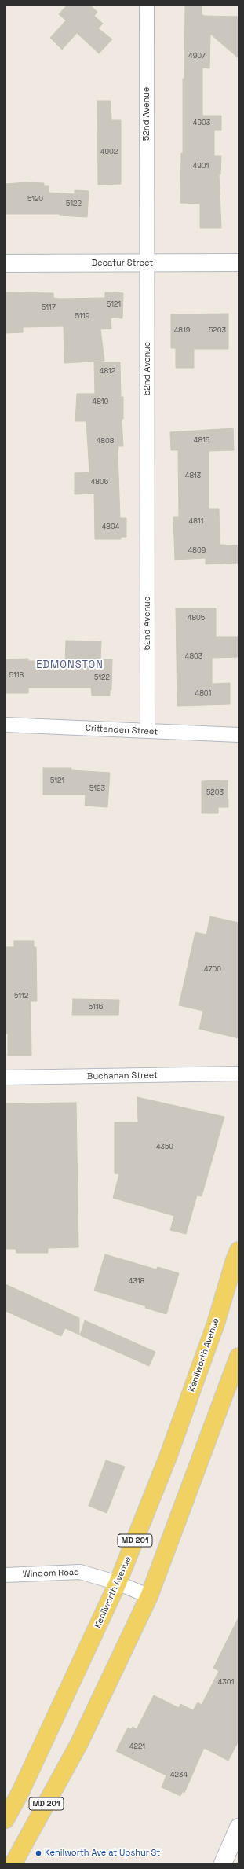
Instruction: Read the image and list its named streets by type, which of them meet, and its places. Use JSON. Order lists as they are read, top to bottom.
{
  "streets": {
    "main road": ["Kenilworth Avenue", "MD 201"],
    "street": [
      "52nd Avenue",
      "Decatur Street",
      "Crittenden Street",
      "Buchanan Street",
      "Windom Road"
    ]
  },
  "crossings": [
    ["52nd Avenue", "Decatur Street"],
    ["52nd Avenue", "Crittenden Street"],
    ["Kenilworth Avenue", "Windom Road"],
    ["MD 201", "Windom Road"]
  ],
  "districts": ["EDMONSTON"],
  "places": ["Kenilworth Ave at Upshur St"],
  "house_numbers": [
    "4907",
    "4903",
    "4902",
    "4901",
    "5120",
    "5122",
    "5121",
    "5117",
    "5119",
    "4819",
    "5203",
    "4812",
    "4810",
    "4815",
    "4808",
    "4813",
    "4806",
    "4811",
    "4804",
    "4809",
    "4805",
    "4803",
    "5118",
    "5122",
    "4801",
    "5121",
    "5123",
    "5203",
    "4700",
    "5112",
    "5116",
    "4350",
    "4318",
    "4301",
    "4221",
    "4234"
  ]
}
